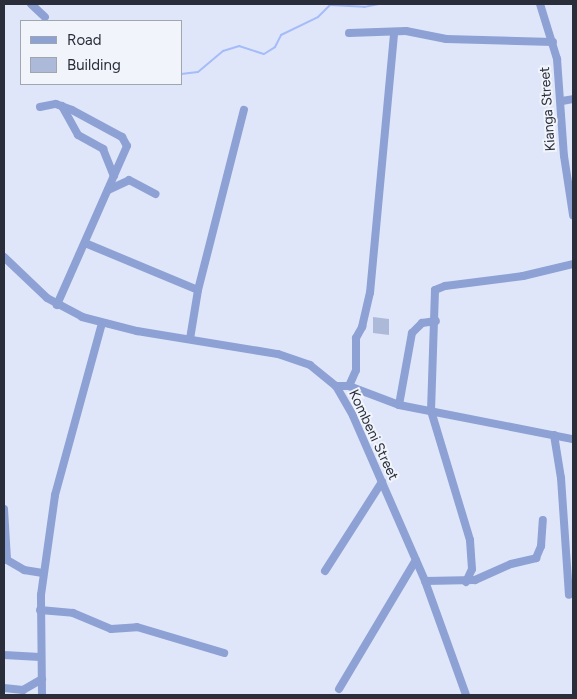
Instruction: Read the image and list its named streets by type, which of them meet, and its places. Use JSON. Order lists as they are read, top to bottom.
{
  "streets": {
    "street": ["Kianga Street", "Kombeni Street"]
  },
  "legend": ["Road", "Building"]
}
